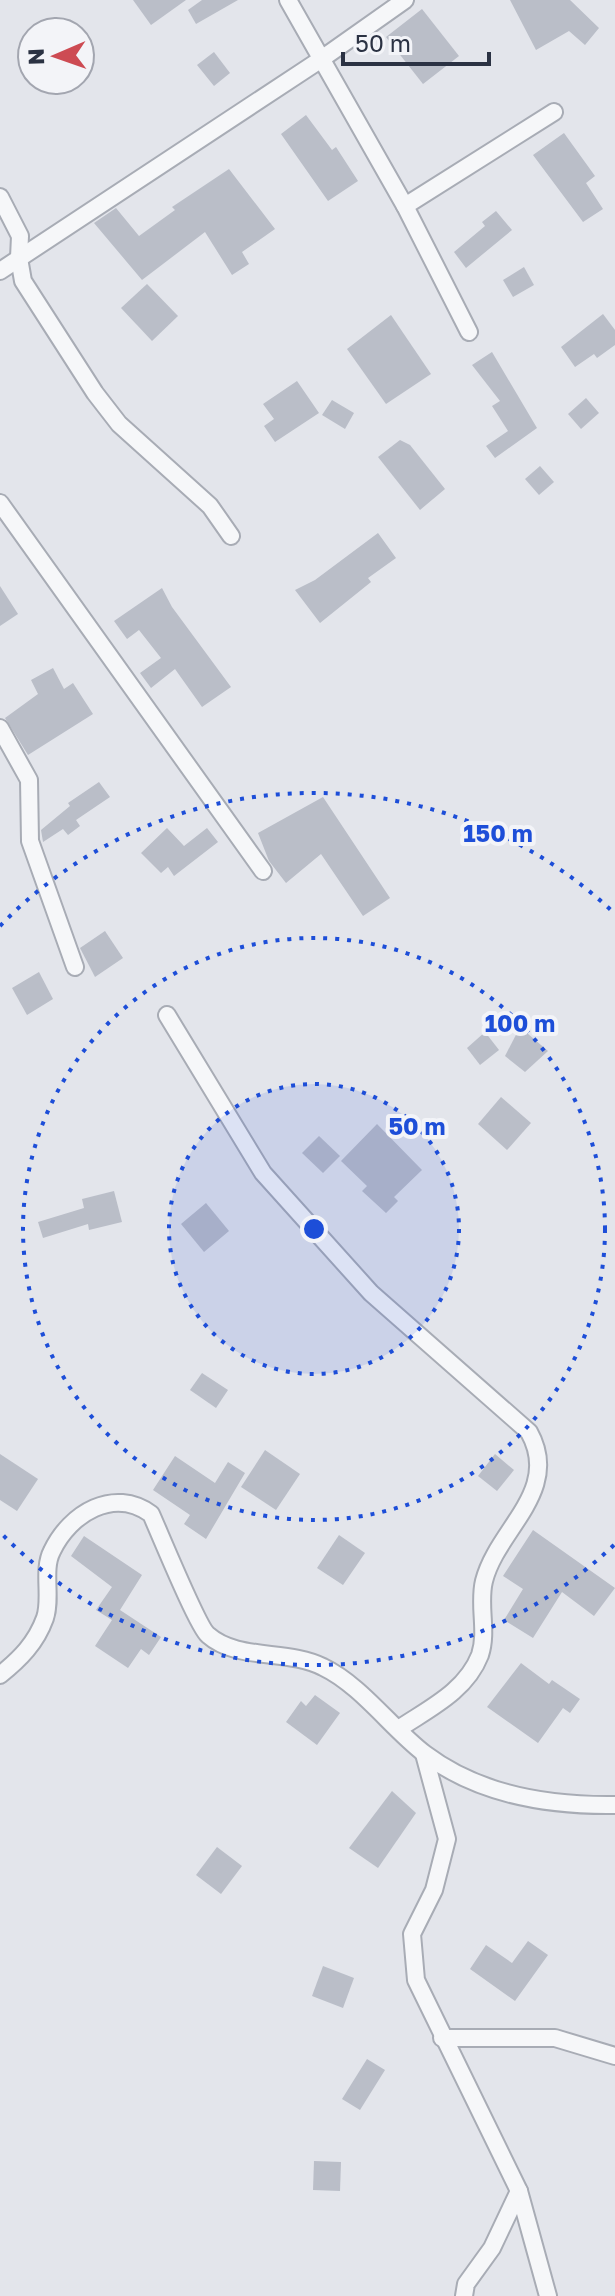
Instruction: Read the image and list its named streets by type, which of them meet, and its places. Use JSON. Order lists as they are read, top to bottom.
{
  "scale_bar": "50 m",
  "north": "left",
  "rings": ["150 m", "100 m", "50 m"]
}
